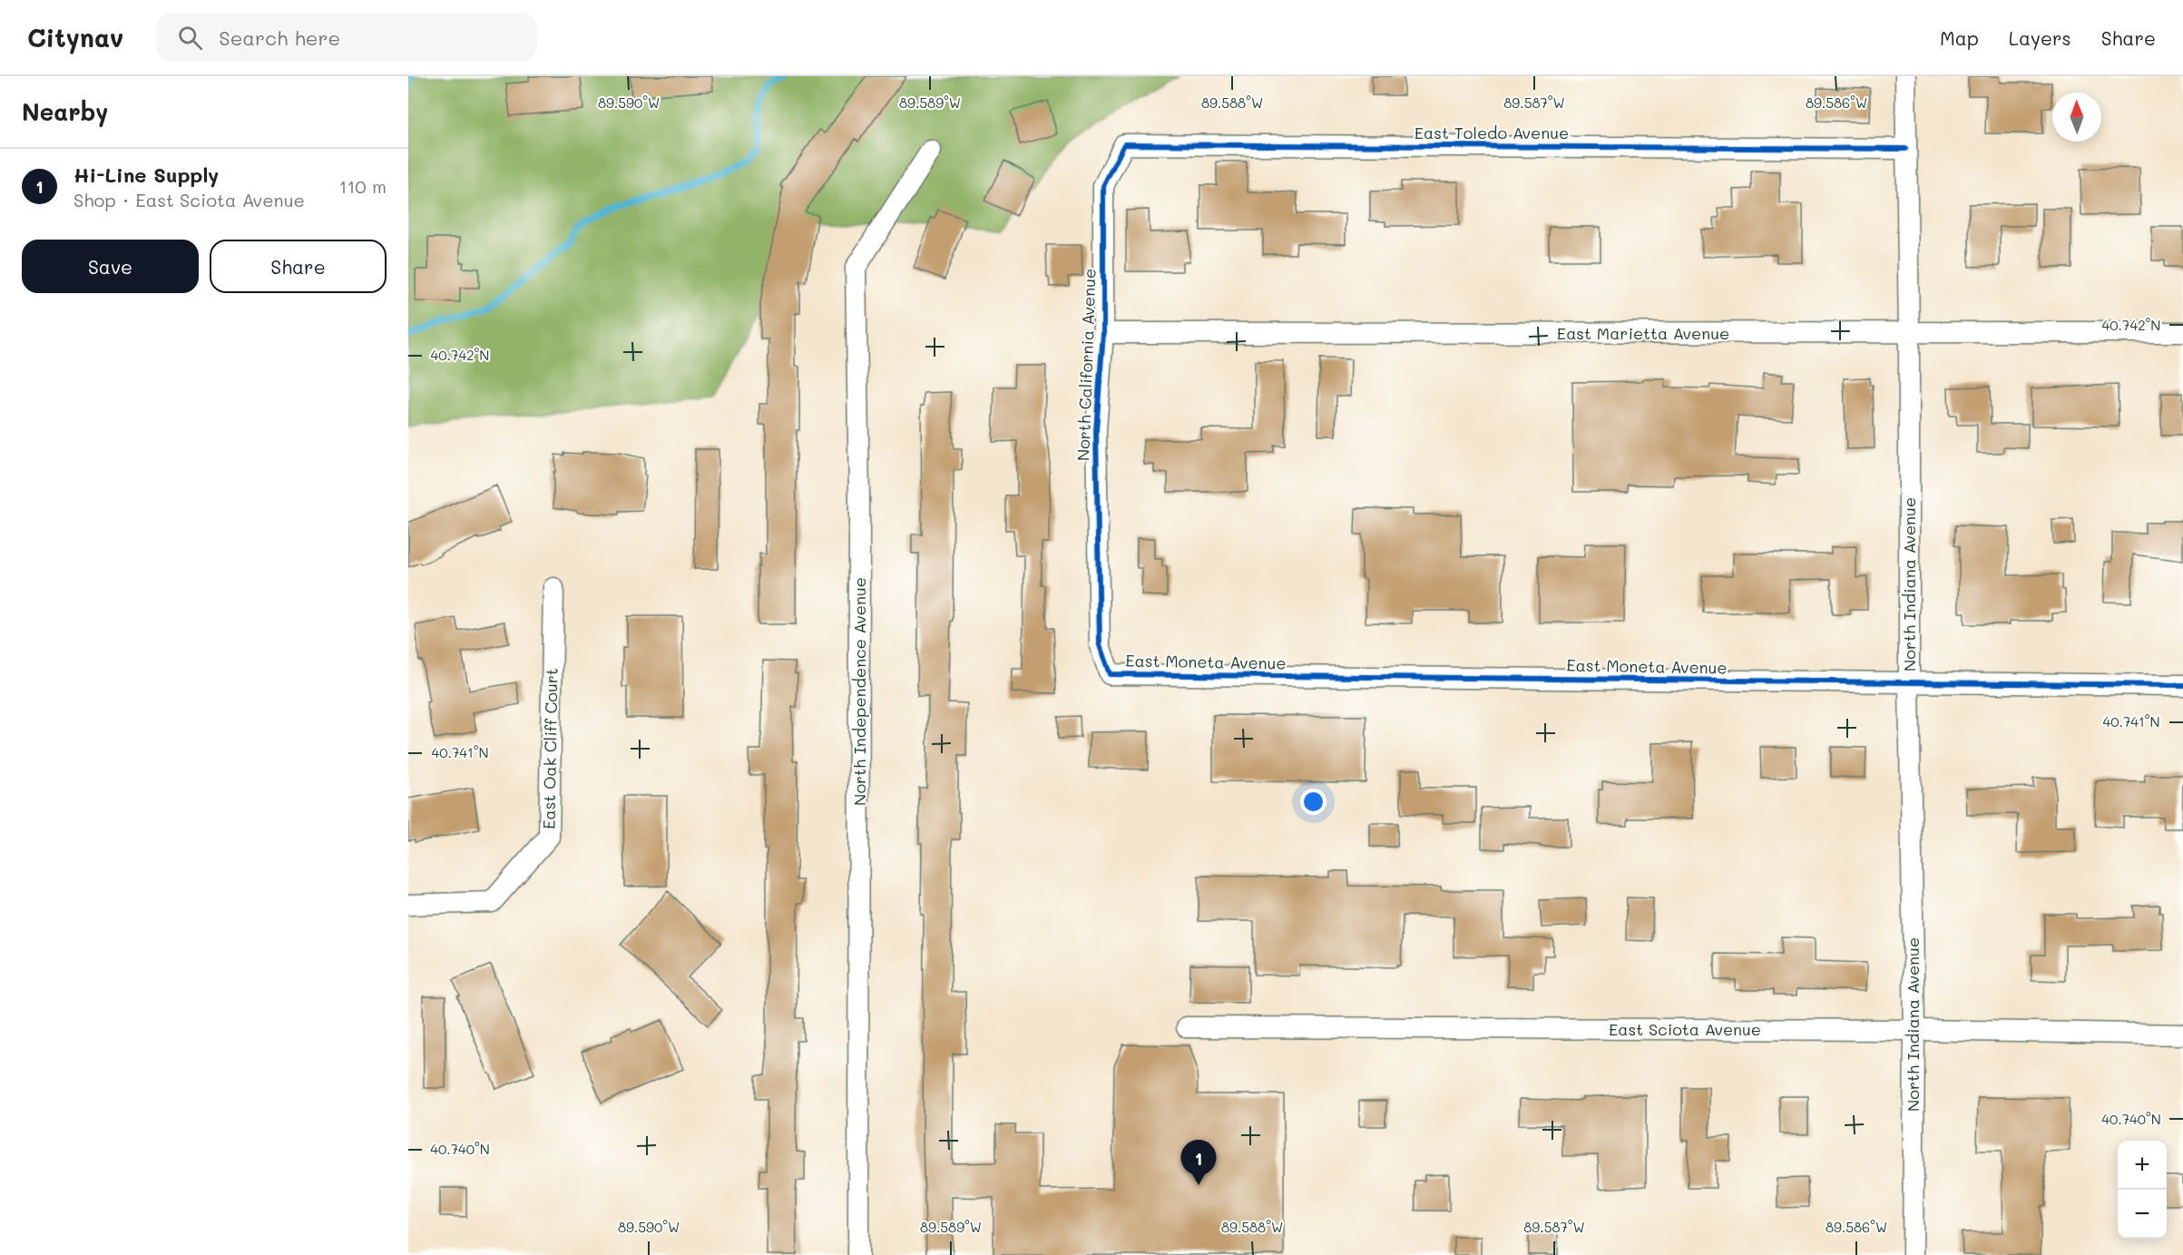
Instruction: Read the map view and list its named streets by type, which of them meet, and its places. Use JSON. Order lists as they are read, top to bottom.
{
  "streets": {
    "street": [
      "East Toledo Avenue",
      "East Marietta Avenue",
      "North California Avenue",
      "North Indiana Avenue",
      "East Moneta Avenue",
      "North Independence Avenue",
      "East Oak Cliff Court",
      "East Sciota Avenue"
    ]
  },
  "crossings": [
    ["East Toledo Avenue", "North California Avenue"],
    ["East Toledo Avenue", "North Indiana Avenue"],
    ["East Marietta Avenue", "North California Avenue"],
    ["East Marietta Avenue", "North Indiana Avenue"],
    ["North California Avenue", "East Moneta Avenue"],
    ["North Indiana Avenue", "East Moneta Avenue"],
    ["North Indiana Avenue", "East Sciota Avenue"]
  ],
  "north": "top",
  "page": {
    "header": "Citynav",
    "search": "Search here",
    "nav": ["Map", "Layers", "Share"],
    "heading": "Nearby",
    "list": [
      {
        "mark": "1",
        "name": "Hi-Line Supply",
        "note": "Shop · East Sciota Avenue",
        "value": "110 m"
      }
    ],
    "buttons": ["Save", "Share"],
    "pins": "1",
    "map_buttons": ["+", "−"]
  },
  "coordinates": [
    "89.590°W",
    "89.589°W",
    "89.588°W",
    "89.587°W",
    "89.586°W",
    "40.742°N",
    "40.741°N",
    "40.740°N"
  ]
}
